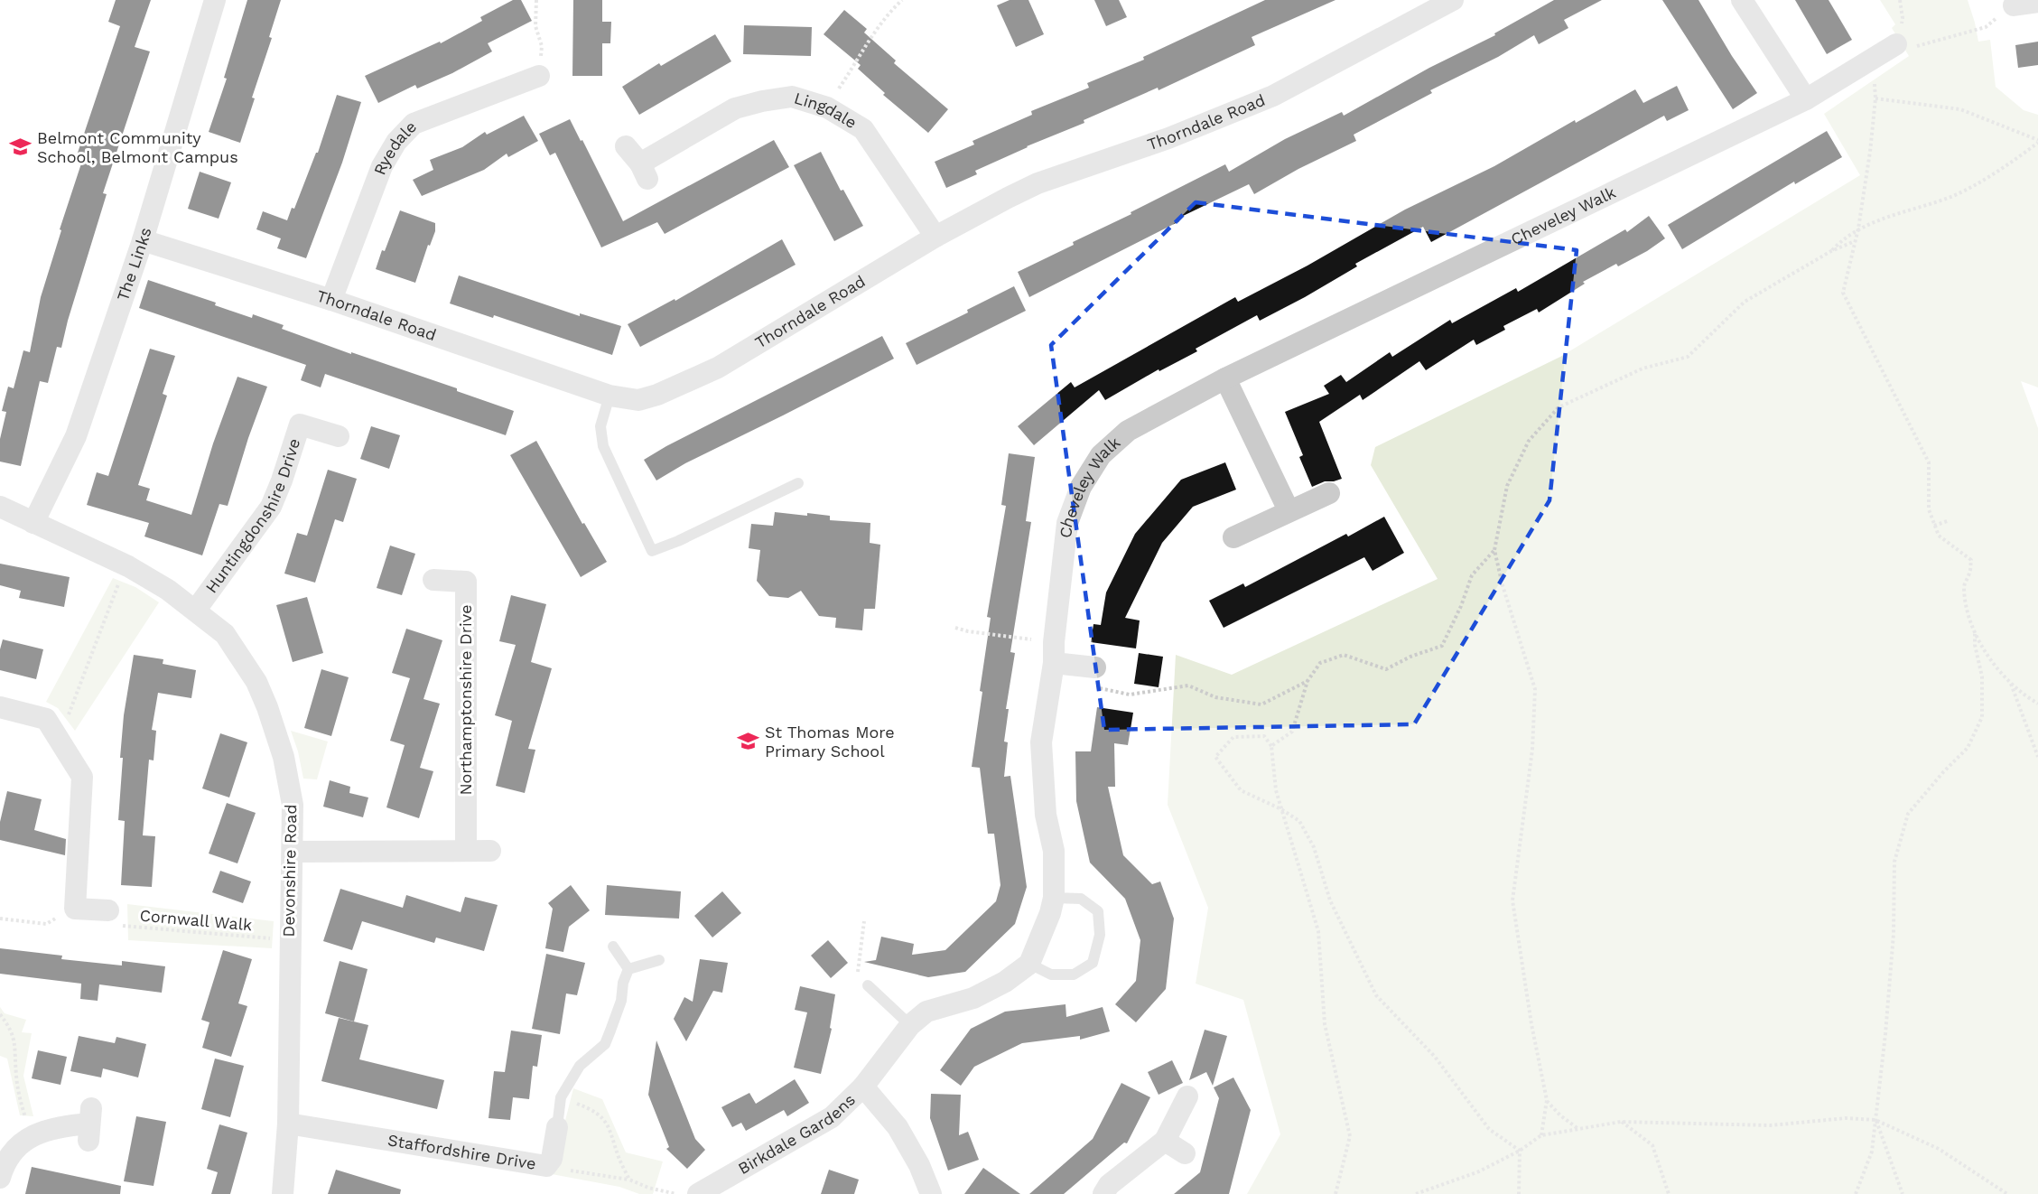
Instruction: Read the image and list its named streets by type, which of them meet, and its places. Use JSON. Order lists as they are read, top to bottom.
{
  "streets": {
    "street": [
      "Lingdale",
      "Thorndale Road",
      "Ryedale",
      "Cheveley Walk",
      "The Links",
      "Huntingdonshire Drive",
      "Northamptonshire Drive",
      "Devonshire Road",
      "Birkdale Gardens",
      "Staffordshire Drive"
    ],
    "path": ["Cornwall Walk"]
  },
  "crossings": [
    ["Lingdale", "Thorndale Road"],
    ["Thorndale Road", "Ryedale"],
    ["Thorndale Road", "The Links"],
    ["The Links", "Devonshire Road"],
    ["Huntingdonshire Drive", "Devonshire Road"],
    ["Devonshire Road", "Cornwall Walk"],
    ["Devonshire Road", "Staffordshire Drive"]
  ],
  "places": {
    "school or university": ["Belmont Community School, Belmont Campus", "St Thomas More Primary School"]
  }
}
